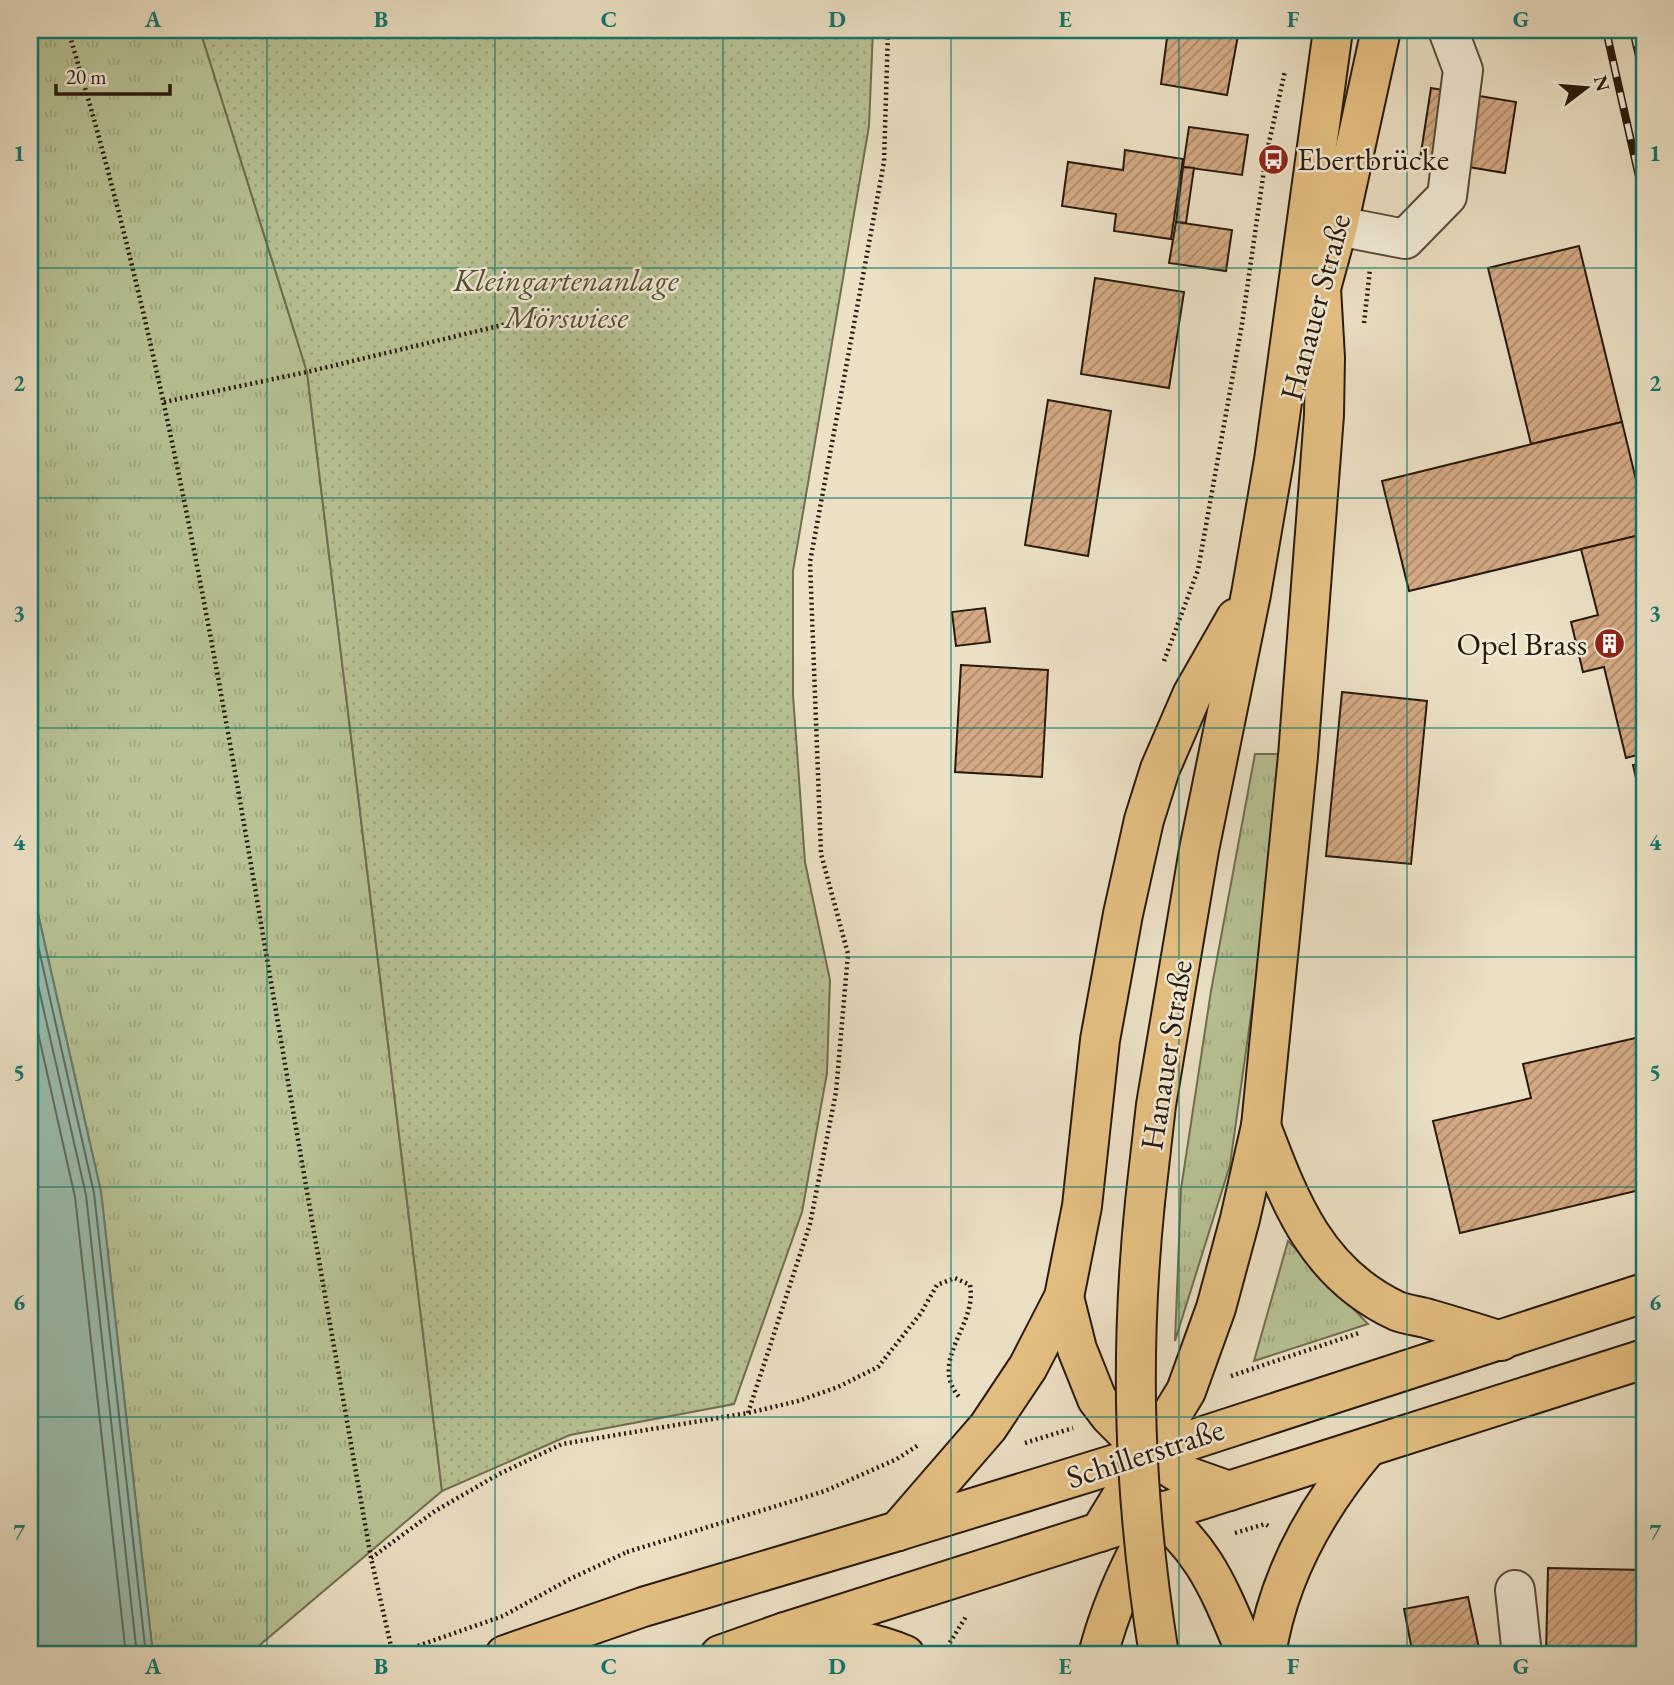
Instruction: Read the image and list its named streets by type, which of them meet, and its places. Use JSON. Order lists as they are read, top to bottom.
{
  "streets": {
    "main road": ["Hanauer Straße", "Schillerstraße"]
  },
  "parks": ["Kleingartenanlage Mörswiese"],
  "places": {
    "bus stop": ["Ebertbrücke"],
    "building": ["Opel Brass"]
  },
  "scale_bar": "20 m",
  "north": "right",
  "grid": {
    "columns": [
      "A",
      "B",
      "C",
      "D",
      "E",
      "F",
      "G"
    ],
    "rows": [
      "1",
      "2",
      "3",
      "4",
      "5",
      "6",
      "7"
    ]
  }
}
